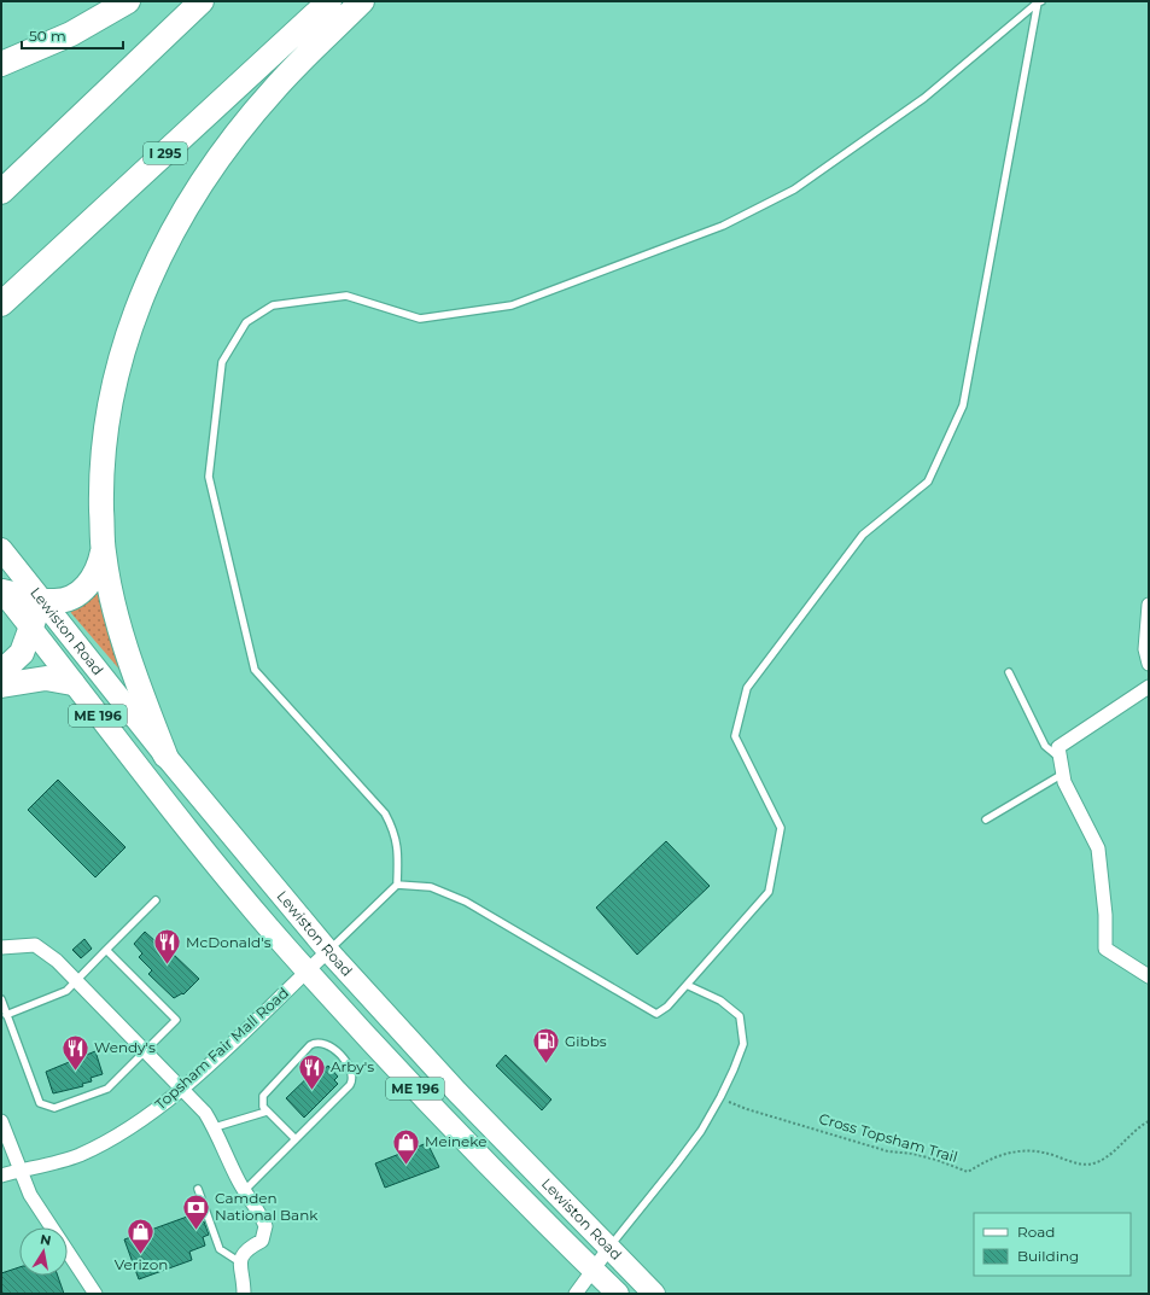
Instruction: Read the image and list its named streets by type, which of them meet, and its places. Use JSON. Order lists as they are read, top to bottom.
{
  "streets": {
    "highway": ["I 295", "Lewiston Road", "ME 196"],
    "street": ["Topsham Fair Mall Road"],
    "path": ["Cross Topsham Trail"]
  },
  "crossings": [
    ["Lewiston Road", "Topsham Fair Mall Road"]
  ],
  "places": {
    "restaurant": ["McDonald's", "Wendy's", "Arby's"],
    "fuel station": ["Gibbs"],
    "shop": ["Meineke", "Verizon"],
    "bank": ["Camden National Bank"]
  },
  "legend": ["Road", "Building"],
  "scale_bar": "50 m",
  "north": "top"
}
